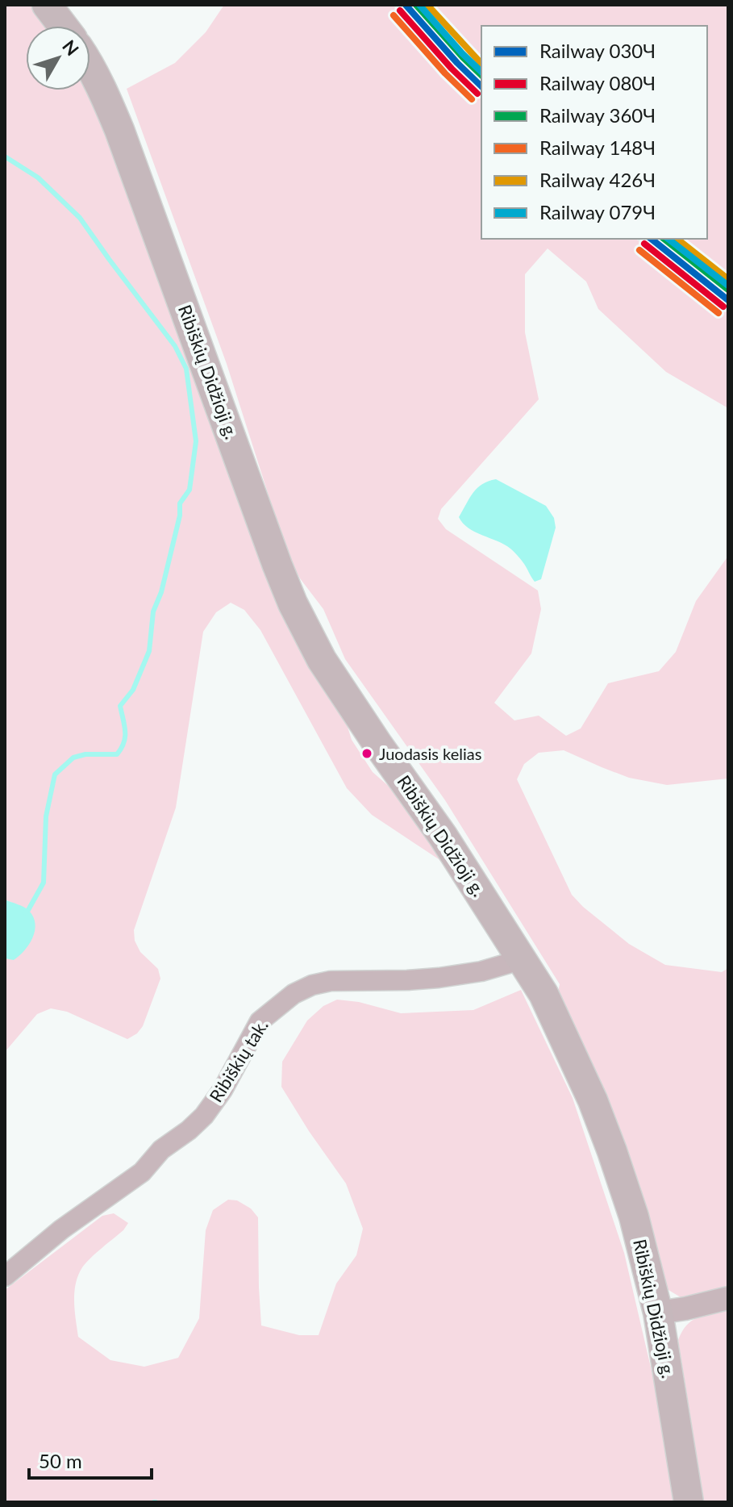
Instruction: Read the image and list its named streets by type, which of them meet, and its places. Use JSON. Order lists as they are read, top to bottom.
{
  "streets": {
    "main road": ["Ribiškių Didžioji g."],
    "street": ["Ribiškių tak."]
  },
  "crossings": [
    ["Ribiškių Didžioji g.", "Ribiškių tak."]
  ],
  "places": ["Juodasis kelias"],
  "lines": [
    "rail line 030Ч",
    "rail line 360Ч",
    "rail line 426Ч",
    "rail line 079Ч",
    "rail line 080Ч",
    "rail line 148Ч"
  ],
  "legend": [
    "Railway 030Ч",
    "Railway 080Ч",
    "Railway 360Ч",
    "Railway 148Ч",
    "Railway 426Ч",
    "Railway 079Ч"
  ],
  "scale_bar": "50 m",
  "north": "top right"
}
